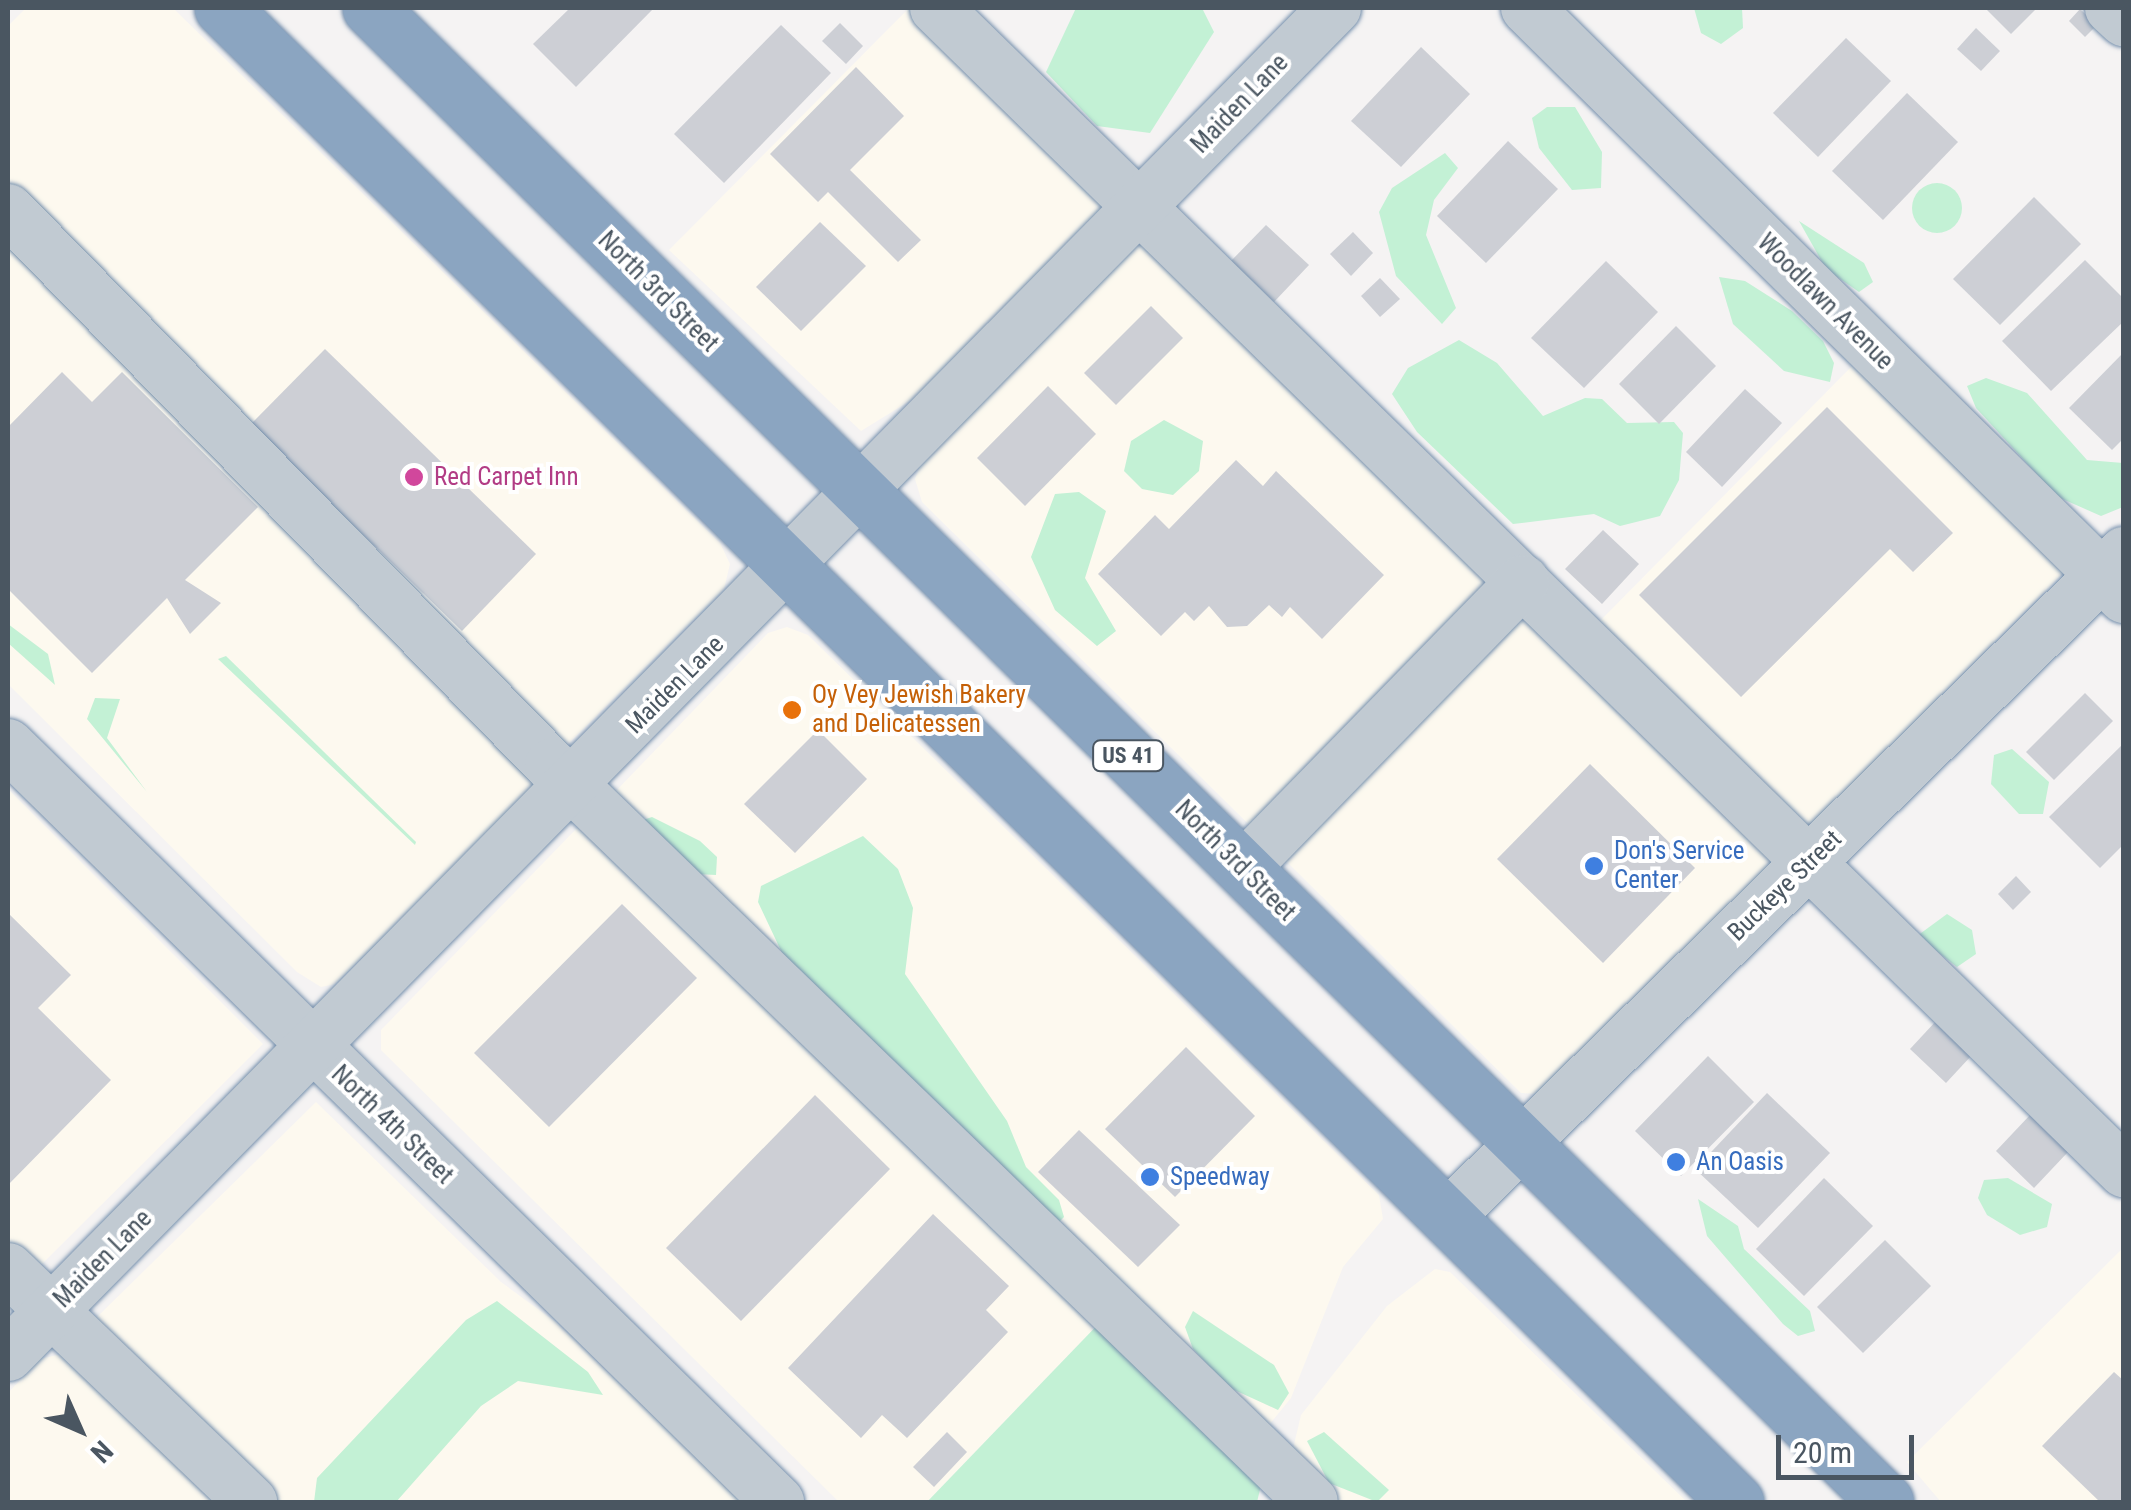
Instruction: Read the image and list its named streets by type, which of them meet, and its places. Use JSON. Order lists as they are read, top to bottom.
{
  "streets": {
    "highway": ["North 3rd Street", "US 41"],
    "street": [
      "Maiden Lane",
      "Woodlawn Avenue",
      "Buckeye Street",
      "North 4th Street"
    ]
  },
  "crossings": [
    ["Maiden Lane", "North 3rd Street"],
    ["Maiden Lane", "North 4th Street"],
    ["North 3rd Street", "Buckeye Street"],
    ["Woodlawn Avenue", "Buckeye Street"]
  ],
  "places": [
    "Red Carpet Inn",
    "Oy Vey Jewish Bakery and Delicatessen",
    "Don's Service Center",
    "An Oasis",
    "Speedway"
  ],
  "scale_bar": "20 m",
  "north": "bottom right"
}
